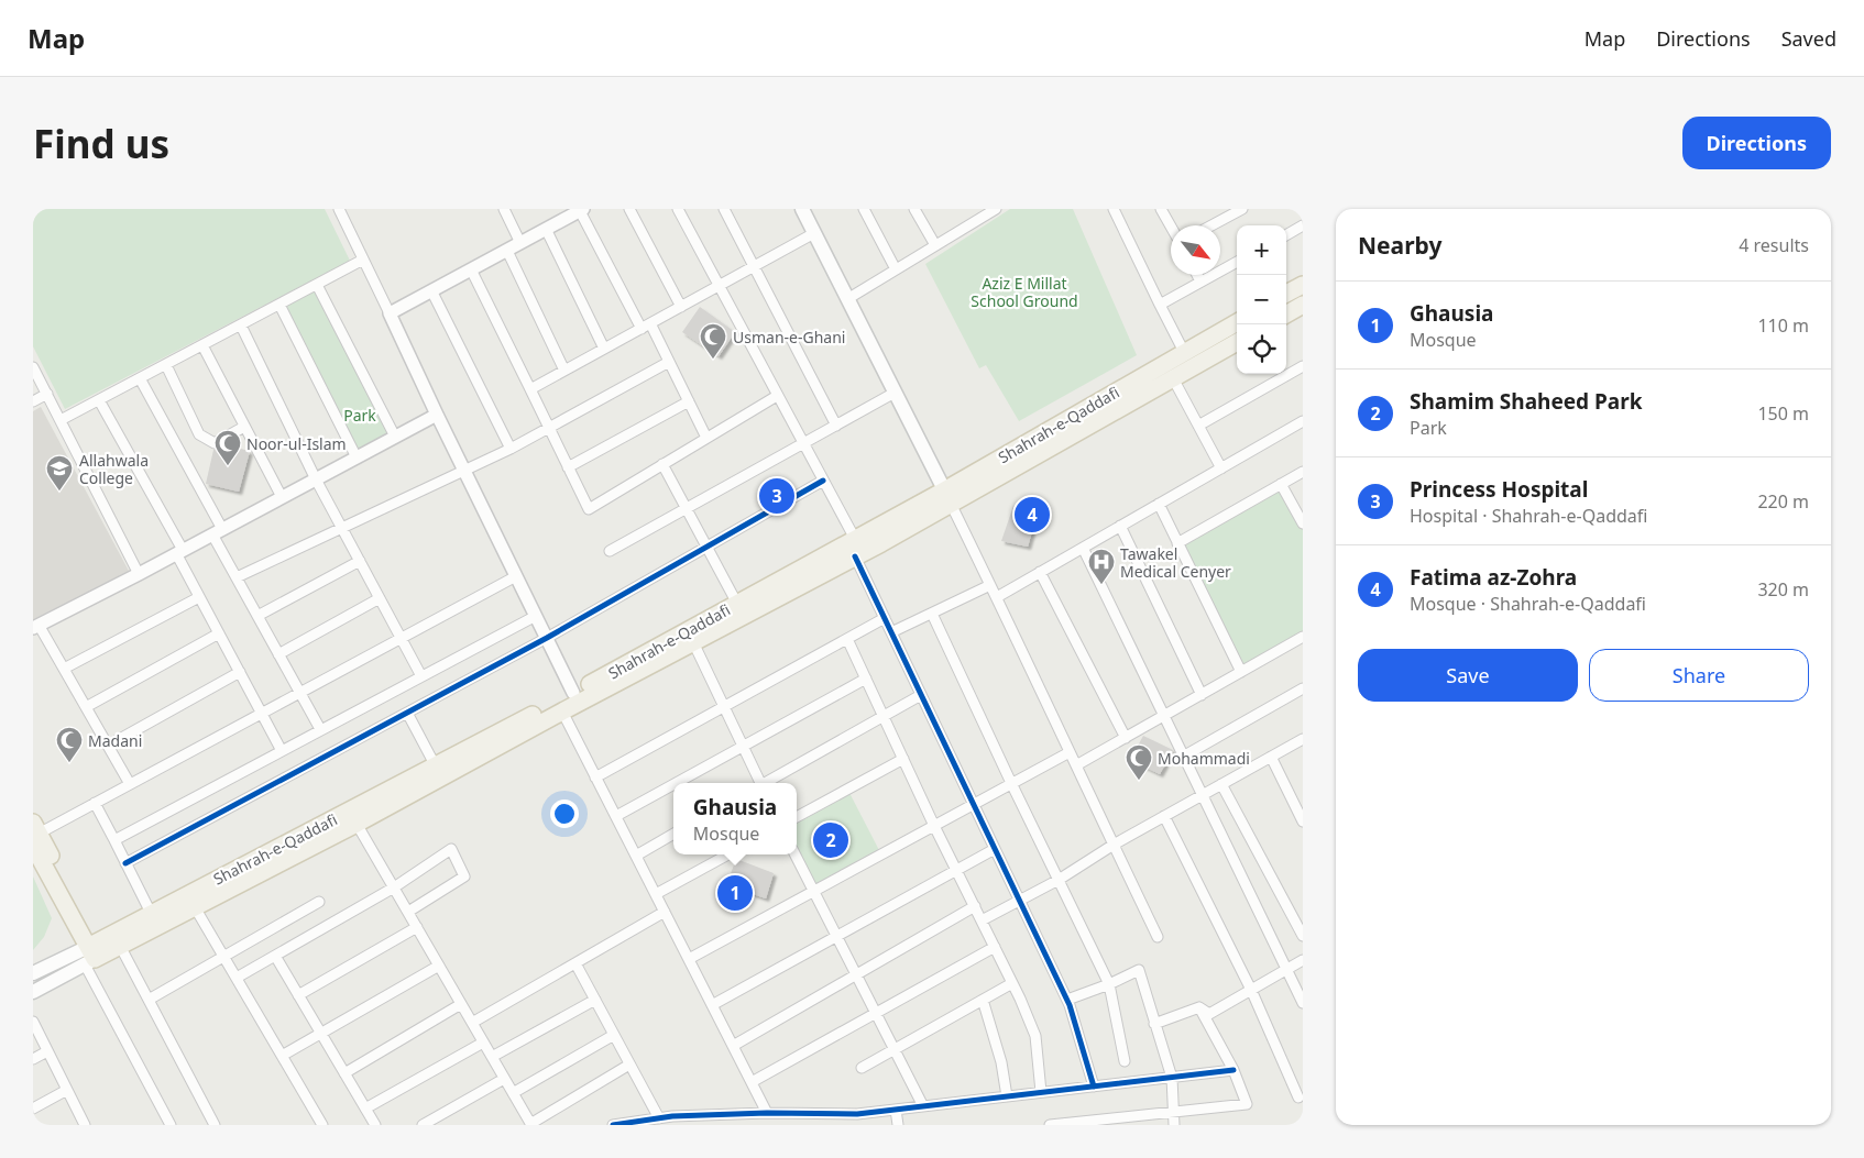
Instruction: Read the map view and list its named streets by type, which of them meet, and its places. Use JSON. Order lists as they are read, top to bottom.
{
  "streets": {
    "main road": ["Shahrah-e-Qaddafi"]
  },
  "parks": ["Aziz E Millat School Ground", "Park"],
  "places": {
    "mosque": [
      "Usman-e-Ghani",
      "Noor-ul-Islam",
      "Madani",
      "Mohammadi"
    ],
    "school or university": ["Allahwala College"],
    "hospital": ["Tawakel Medical Cenyer"]
  },
  "north": "bottom right",
  "page": {
    "header": "Map",
    "nav": ["Map", "Directions", "Saved"],
    "buttons": [
      "Directions",
      ["Save", "Share"]
    ],
    "title": "Find us",
    "heading": ["Nearby", "4 results"],
    "map_buttons": ["+", "−"],
    "list": [
      {
        "mark": "1",
        "name": "Ghausia",
        "note": "Mosque",
        "value": "110 m"
      },
      {
        "mark": "2",
        "name": "Shamim Shaheed Park",
        "note": "Park",
        "value": "150 m"
      },
      {
        "mark": "3",
        "name": "Princess Hospital",
        "note": "Hospital · Shahrah-e-Qaddafi",
        "value": "220 m"
      },
      {
        "mark": "4",
        "name": "Fatima az-Zohra",
        "note": "Mosque · Shahrah-e-Qaddafi",
        "value": "320 m"
      }
    ],
    "pins": [
      "3",
      "4",
      "2",
      "1"
    ],
    "popup": ["Ghausia", "Mosque"]
  }
}
